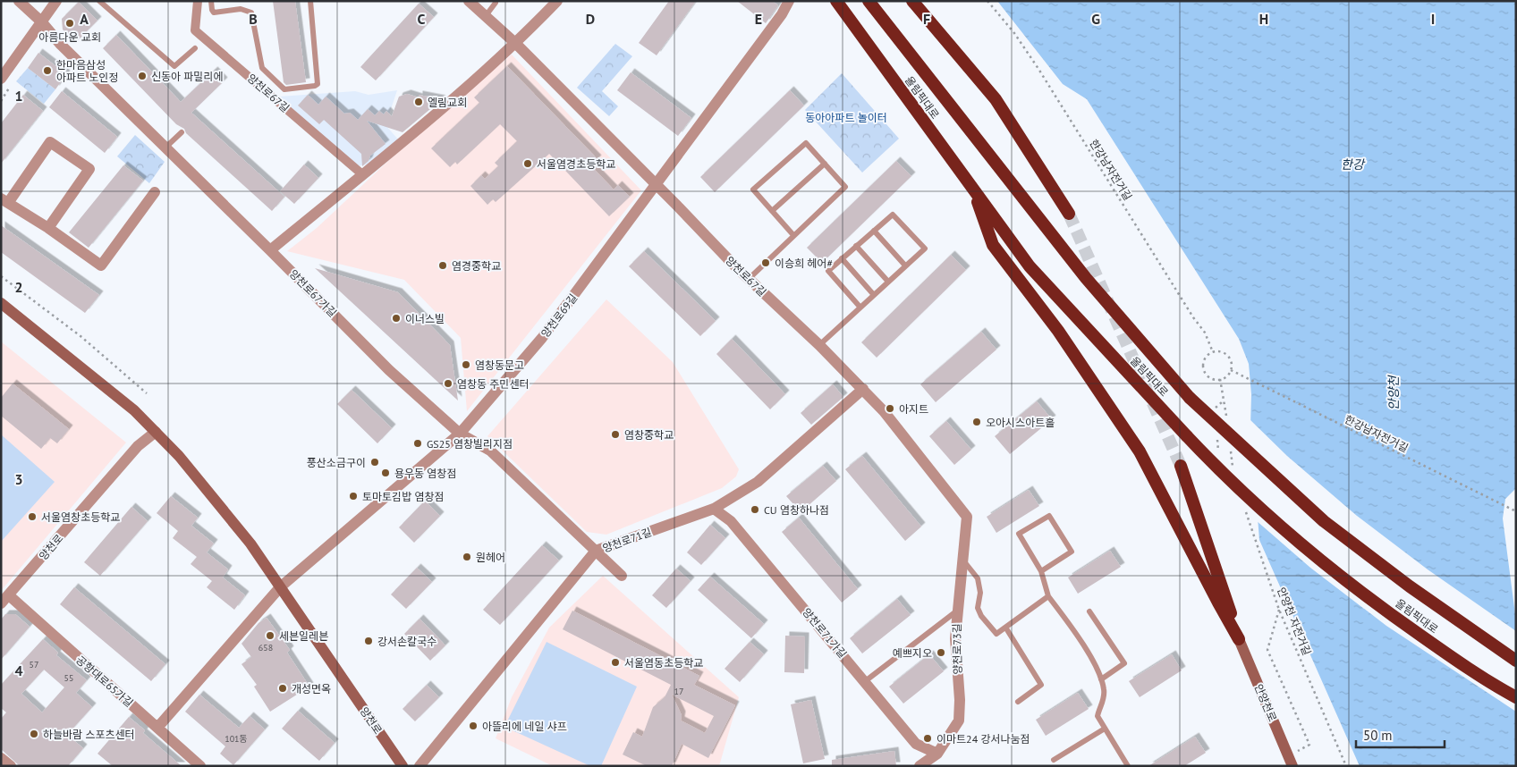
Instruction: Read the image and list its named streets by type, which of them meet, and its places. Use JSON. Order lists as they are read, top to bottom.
{
  "streets": {
    "highway": ["올림픽대로"],
    "main road": ["양천로", "안양천로"],
    "street": [
      "양천로67길",
      "양천로67가길",
      "양천로69길",
      "양천로71길",
      "양천로71가길",
      "양천로73길",
      "공항대로65가길"
    ],
    "path": ["한강남자전거길", "안양천 자전거길"]
  },
  "crossings": [
    ["양천로67길", "양천로69길"],
    ["양천로67길", "양천로71길"],
    ["양천로67길", "양천로73길"],
    ["양천로67가길", "양천로69길"],
    ["양천로67가길", "양천로71길"],
    ["양천로69길", "양천로"],
    ["양천로71길", "양천로71가길"],
    ["양천로", "공항대로65가길"],
    ["양천로71가길", "양천로73길"]
  ],
  "water": ["한강", "안양천"],
  "parks": ["동아아파트 놀이터"],
  "places": [
    "아름다운 교회",
    "한마음삼성 아파트 노인정",
    "신동아 파밀리에",
    "엘림교회",
    "서울염경초등학교",
    "이승희 헤어#",
    "염경중학교",
    "이너스빌",
    "염창동문고",
    "염창동 주민센터",
    "아지트",
    "오아시스아트홀",
    "염창중학교",
    "GS25 염창빌리지점",
    "풍산소금구이",
    "용우동 염창점",
    "토마토김밥 염창점",
    "CU 염창하나점",
    "서울염창초등학교",
    "원헤어",
    "세븐일레븐",
    "강서손칼국수",
    "예쁘지오",
    "서울염동초등학교",
    "개성면옥",
    "아뜰리에 네일 샤프",
    "하늘바람 스포츠센터",
    "이마트24 강서나눔점"
  ],
  "house_numbers": [
    "658",
    "57",
    "55",
    "17",
    "101동"
  ],
  "scale_bar": "50 m",
  "grid": {
    "columns": [
      "A",
      "B",
      "C",
      "D",
      "E",
      "F",
      "G",
      "H",
      "I"
    ],
    "rows": [
      "1",
      "2",
      "3",
      "4"
    ]
  }
}
